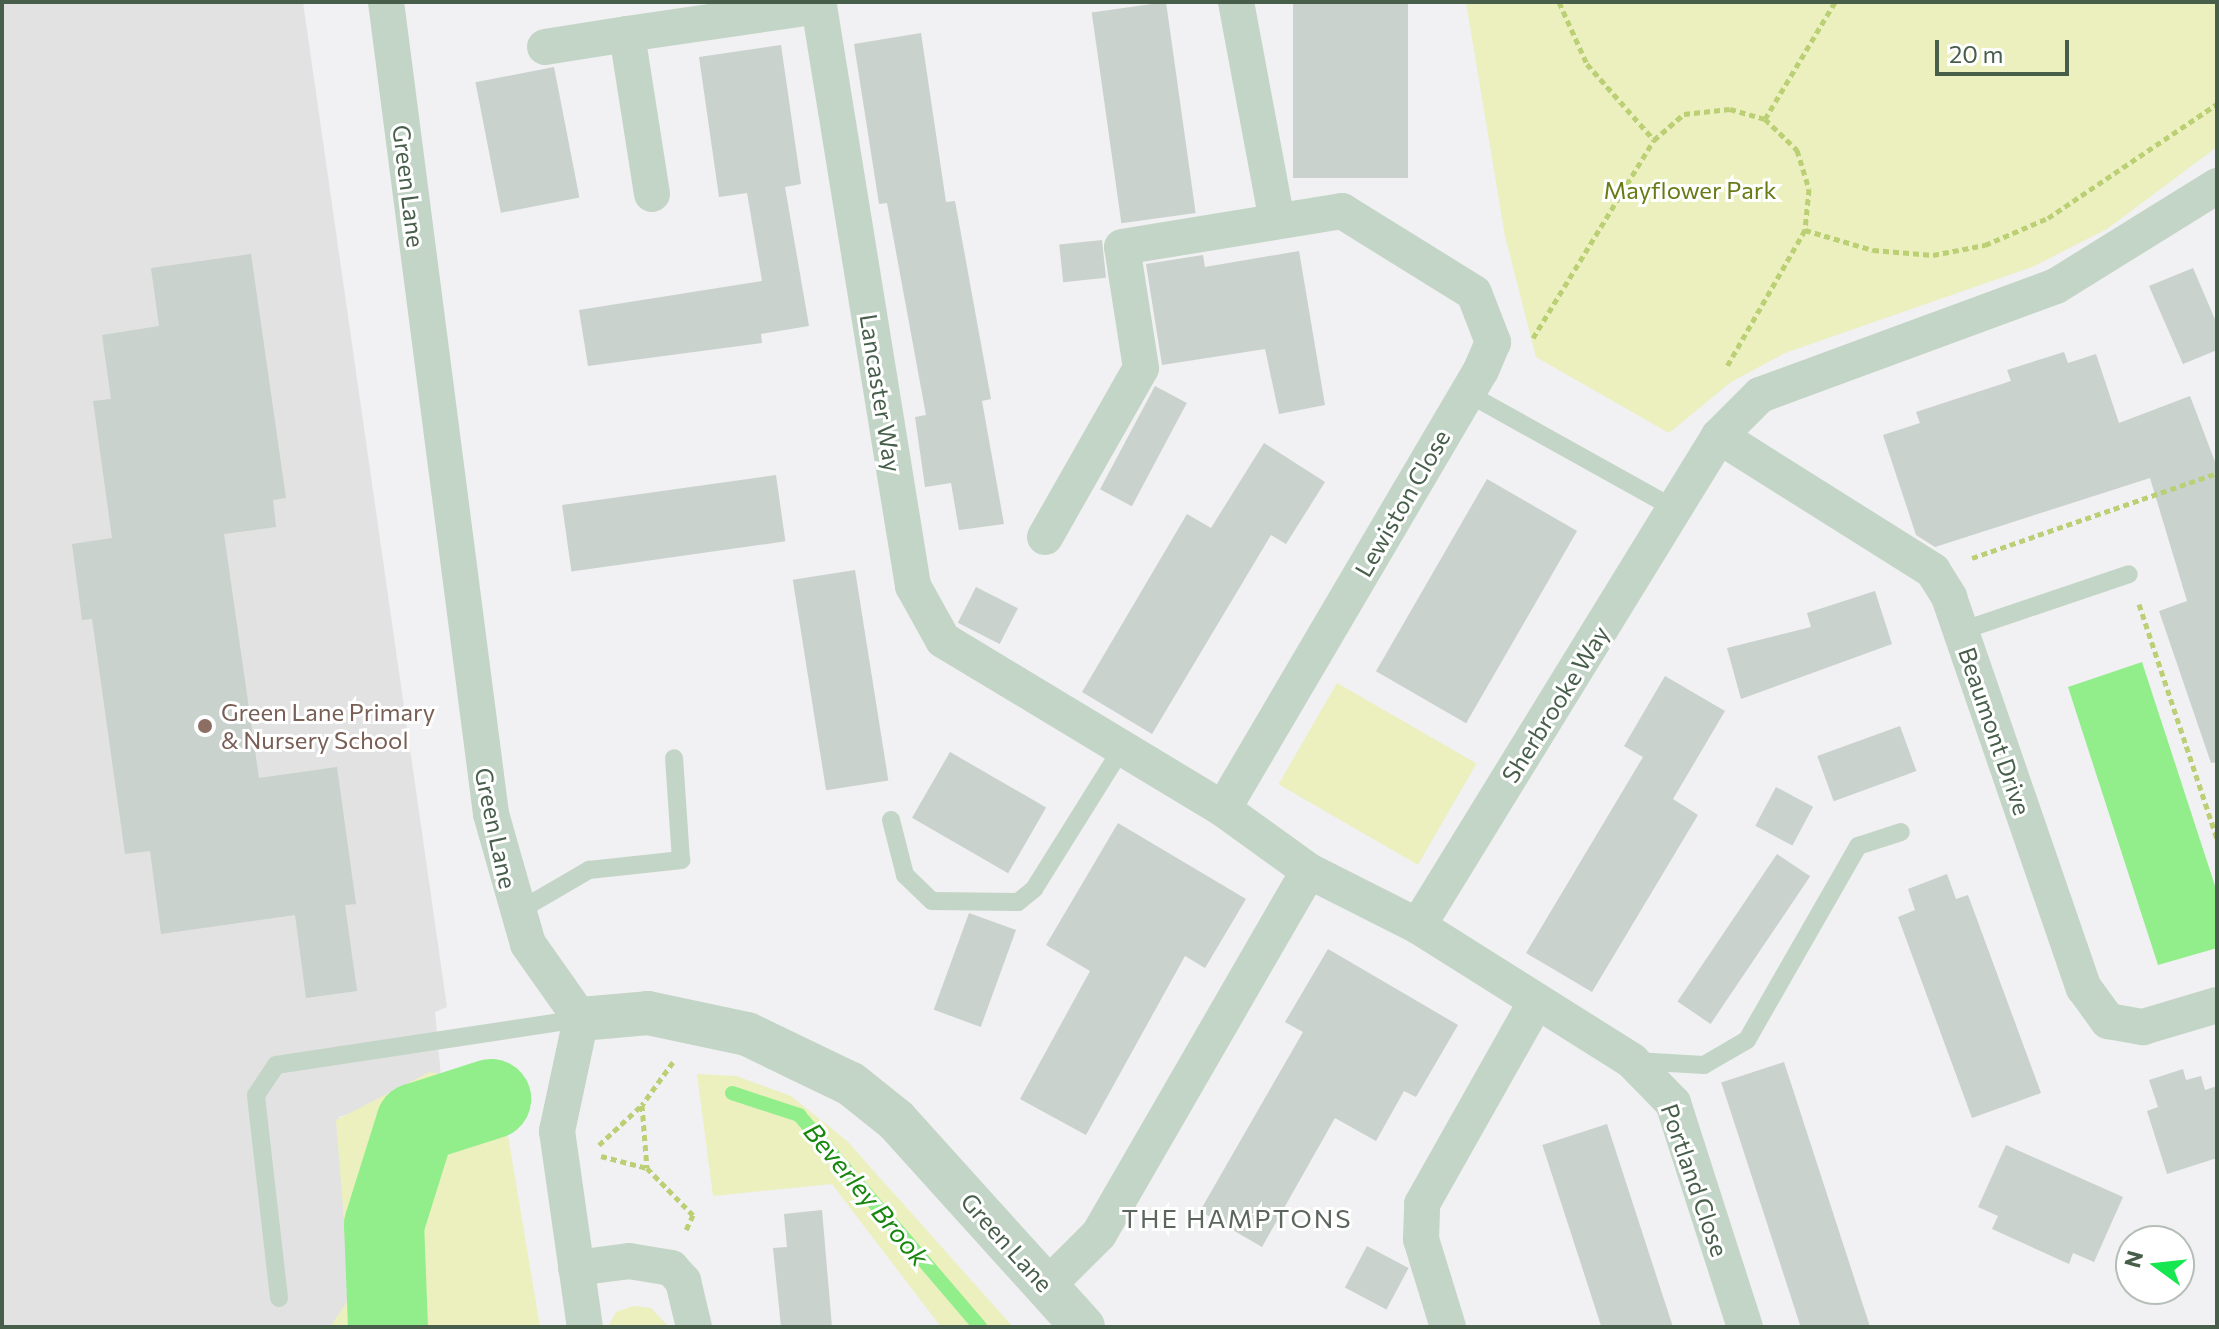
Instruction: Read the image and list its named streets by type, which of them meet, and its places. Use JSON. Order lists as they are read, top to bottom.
{
  "streets": {
    "street": [
      "Green Lane",
      "Lancaster Way",
      "Lewiston Close",
      "Sherbrooke Way",
      "Beaumont Drive",
      "Portland Close"
    ]
  },
  "crossings": [
    ["Lancaster Way", "Lewiston Close"],
    ["Sherbrooke Way", "Portland Close"]
  ],
  "districts": ["THE HAMPTONS"],
  "water": ["Beverley Brook"],
  "parks": ["Mayflower Park"],
  "places": ["Green Lane Primary & Nursery School"],
  "scale_bar": "20 m",
  "north": "left"
}
